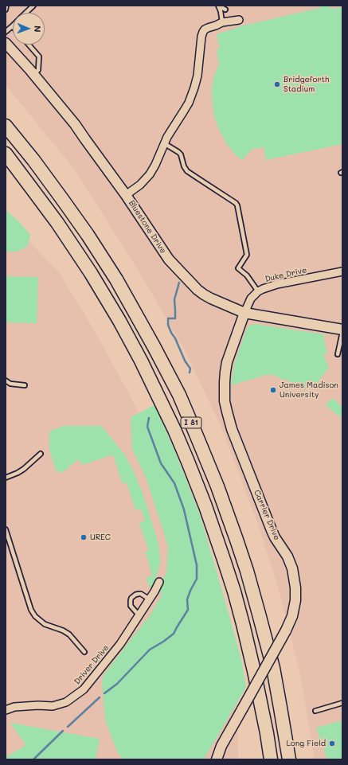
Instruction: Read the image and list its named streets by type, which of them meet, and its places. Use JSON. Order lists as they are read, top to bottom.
{
  "streets": {
    "highway": ["I 81"],
    "street": [
      "Bluestone Drive",
      "Duke Drive",
      "Carrier Drive",
      "Driver Drive"
    ]
  },
  "crossings": [
    ["Bluestone Drive", "Duke Drive"],
    ["Bluestone Drive", "Carrier Drive"],
    ["Duke Drive", "Carrier Drive"]
  ],
  "places": [
    "Bridgeforth Stadium",
    "James Madison University",
    "UREC",
    "Long Field"
  ],
  "north": "right"
}
